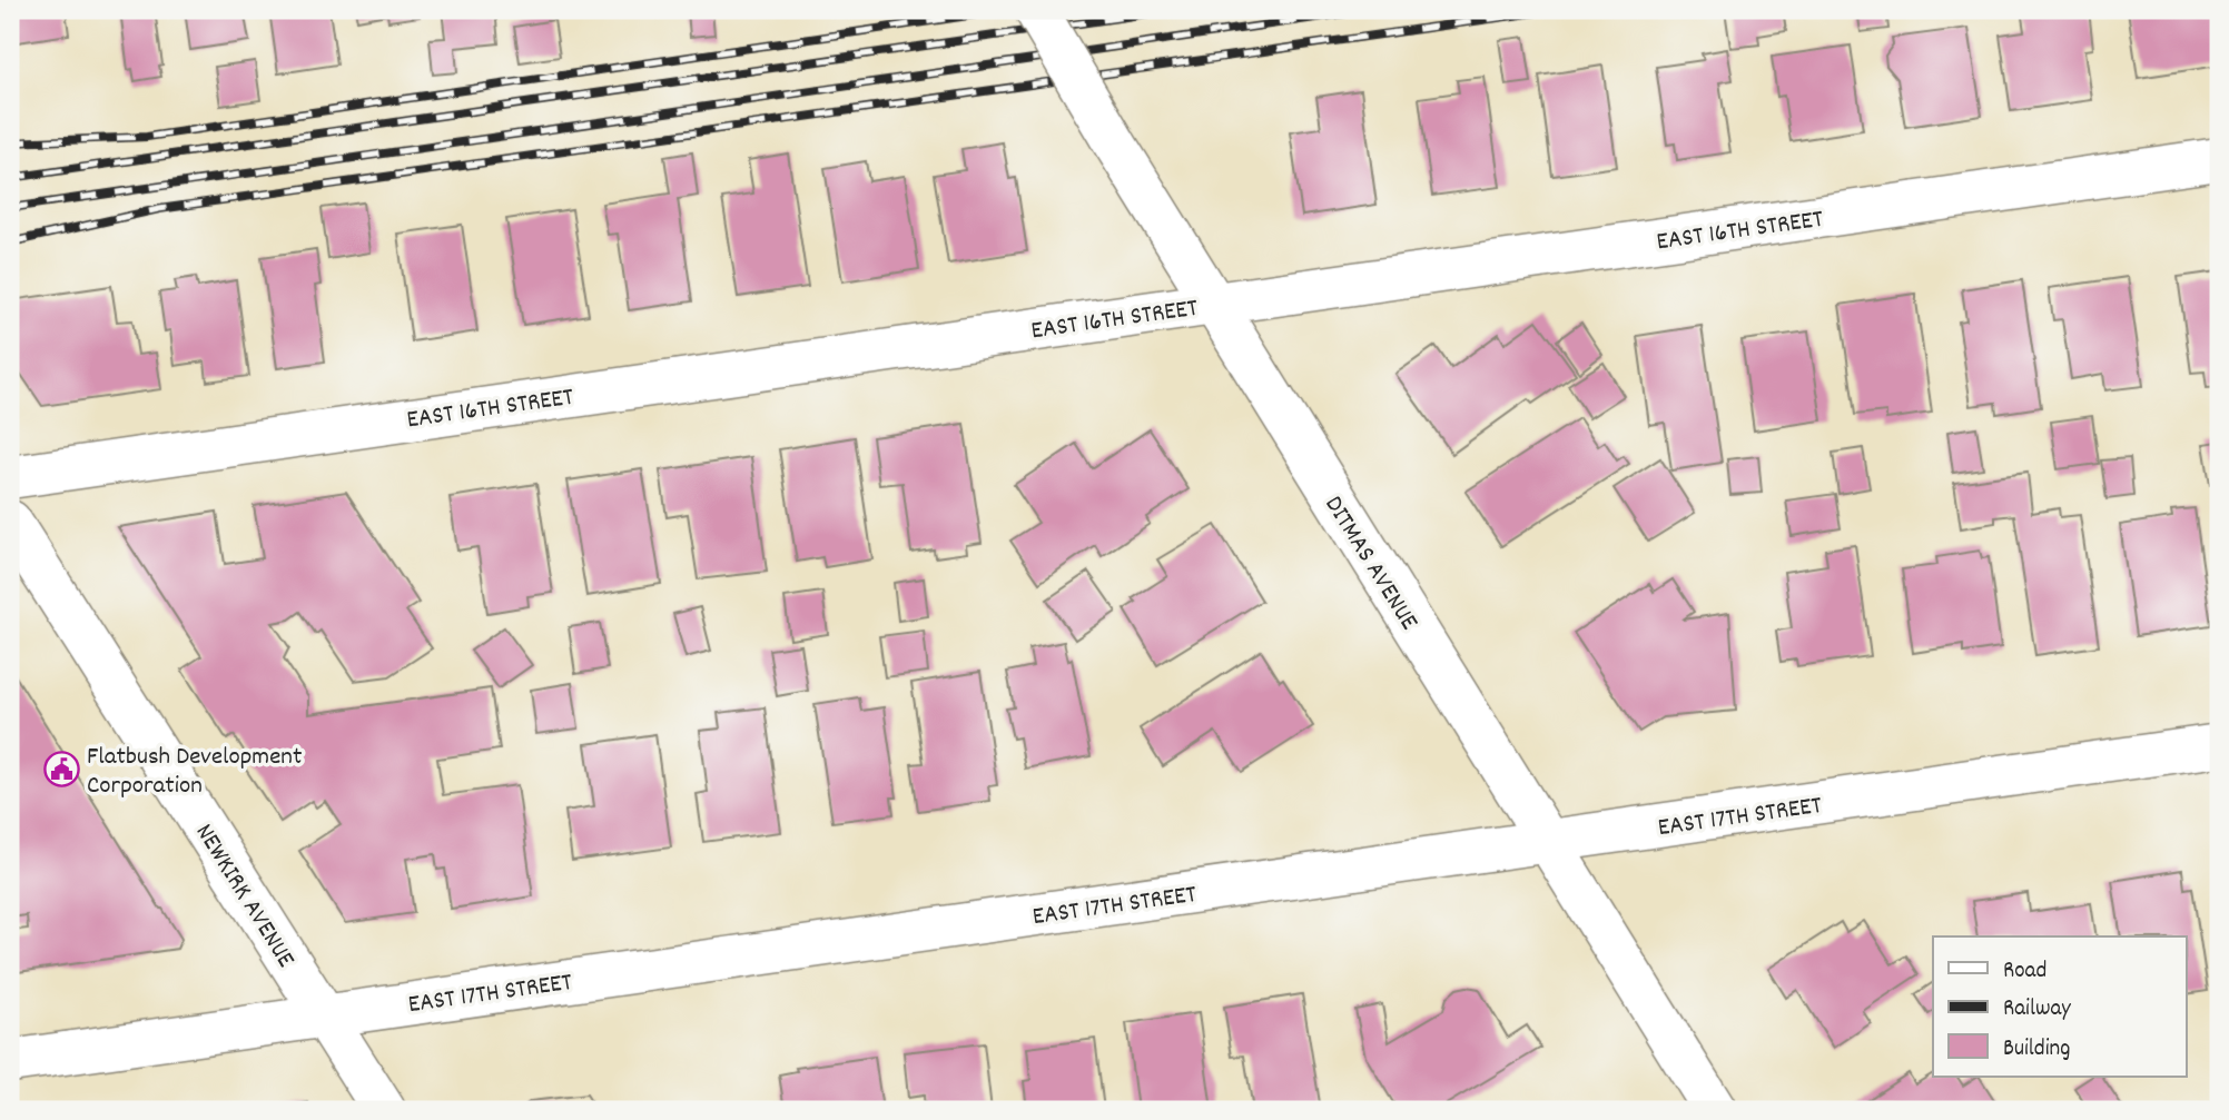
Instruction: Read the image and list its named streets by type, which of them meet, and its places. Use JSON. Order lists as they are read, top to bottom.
{
  "streets": {
    "street": [
      "EAST 16TH STREET",
      "DITMAS AVENUE",
      "EAST 17TH STREET",
      "NEWKIRK AVENUE"
    ]
  },
  "crossings": [
    ["EAST 16TH STREET", "DITMAS AVENUE"],
    ["DITMAS AVENUE", "EAST 17TH STREET"],
    ["EAST 17TH STREET", "NEWKIRK AVENUE"]
  ],
  "places": {
    "public building": ["Flatbush Development Corporation"]
  },
  "legend": ["Road", "Railway", "Building"]
}
